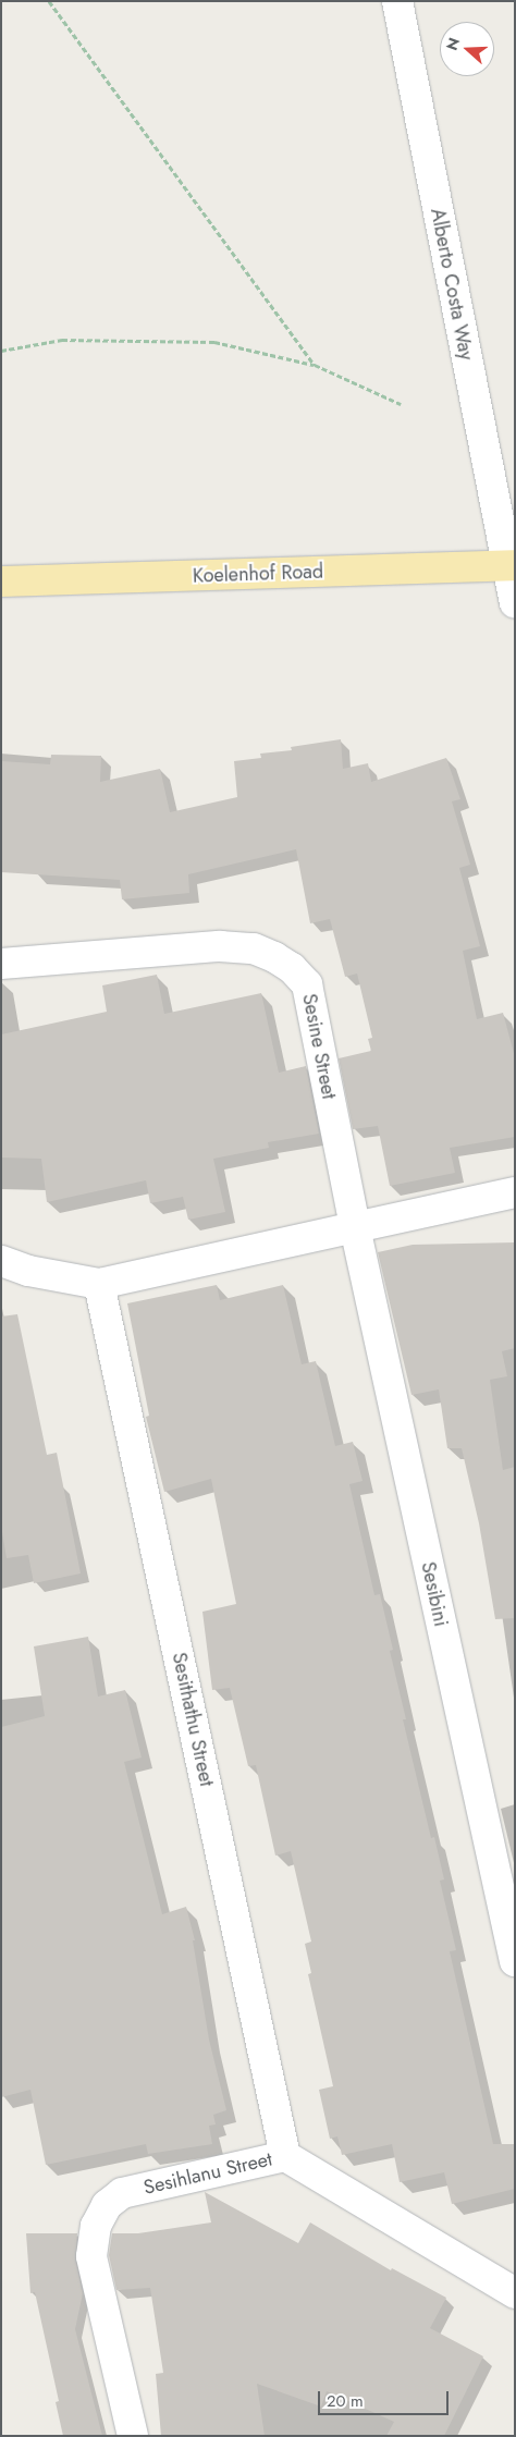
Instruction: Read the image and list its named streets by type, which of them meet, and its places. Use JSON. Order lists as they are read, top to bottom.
{
  "streets": {
    "main road": ["Koelenhof Road"],
    "street": [
      "Alberto Costa Way",
      "Sesine Street",
      "Sesibini",
      "Sesithathu Street",
      "Sesihlanu Street"
    ]
  },
  "crossings": [
    ["Alberto Costa Way", "Koelenhof Road"],
    ["Sesine Street", "Sesibini"],
    ["Sesithathu Street", "Sesihlanu Street"]
  ],
  "scale_bar": "20 m",
  "north": "left"
}
